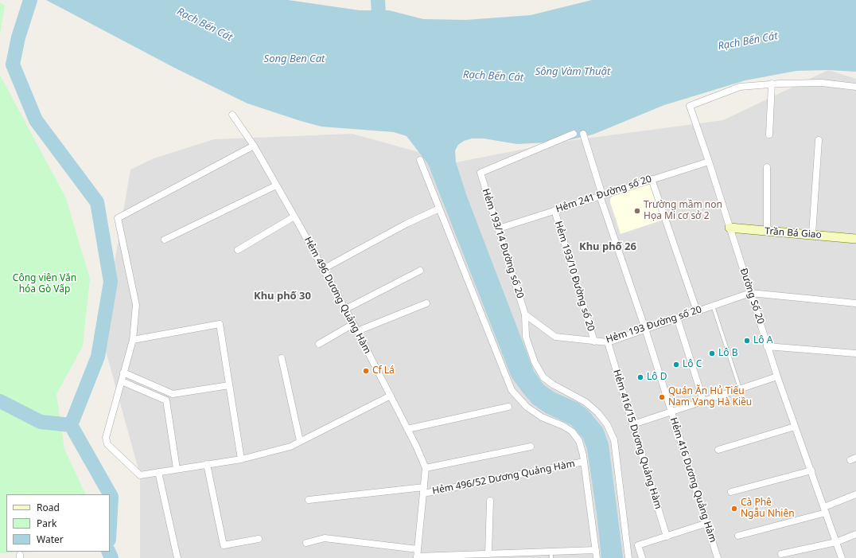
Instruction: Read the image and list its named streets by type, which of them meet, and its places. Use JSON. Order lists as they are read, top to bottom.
{
  "streets": {
    "street": [
      "Hẻm 241 Đường số 20",
      "Trần Bá Giao",
      "Hẻm 193/14 Đường số 20",
      "Hẻm 193/10 Đường số 20",
      "Hẻm 496 Dương Quảng Hàm",
      "Đường Số 20",
      "Hẻm 193 Đường số 20",
      "Hẻm 416/15 Dương Quảng Hàm",
      "Hẻm 496/52 Dương Quảng Hàm",
      "Hẻm 416 Dương Quảng Hàm"
    ]
  },
  "crossings": [
    ["Hẻm 241 Đường số 20", "Hẻm 193/14 Đường số 20"],
    ["Hẻm 241 Đường số 20", "Hẻm 193/10 Đường số 20"],
    ["Hẻm 241 Đường số 20", "Đường Số 20"],
    ["Hẻm 241 Đường số 20", "Hẻm 416 Dương Quảng Hàm"],
    ["Trần Bá Giao", "Đường Số 20"],
    ["Hẻm 193/14 Đường số 20", "Hẻm 193 Đường số 20"],
    ["Hẻm 193/10 Đường số 20", "Hẻm 193 Đường số 20"],
    ["Hẻm 496 Dương Quảng Hàm", "Hẻm 496/52 Dương Quảng Hàm"],
    ["Đường Số 20", "Hẻm 193 Đường số 20"],
    ["Hẻm 193 Đường số 20", "Hẻm 416/15 Dương Quảng Hàm"],
    ["Hẻm 193 Đường số 20", "Hẻm 416 Dương Quảng Hàm"]
  ],
  "districts": ["Khu phố 26", "Khu phố 30"],
  "water": ["Rạch Bến Cát", "Song Ben Cat", "Sông Vàm Thuật"],
  "parks": ["Công viên Văn hóa Gò Vấp"],
  "places": [
    "Trường mầm non Họa Mi cơ sở 2",
    "Lô A",
    "Lô B",
    "Lô C",
    "Cf Lá",
    "Lô D",
    "Quán Ăn Hủ Tiếu Nam Vang Hà Kiều",
    "Cà Phê Ngẫu Nhiên"
  ],
  "legend": ["Road", "Park", "Water"]
}
